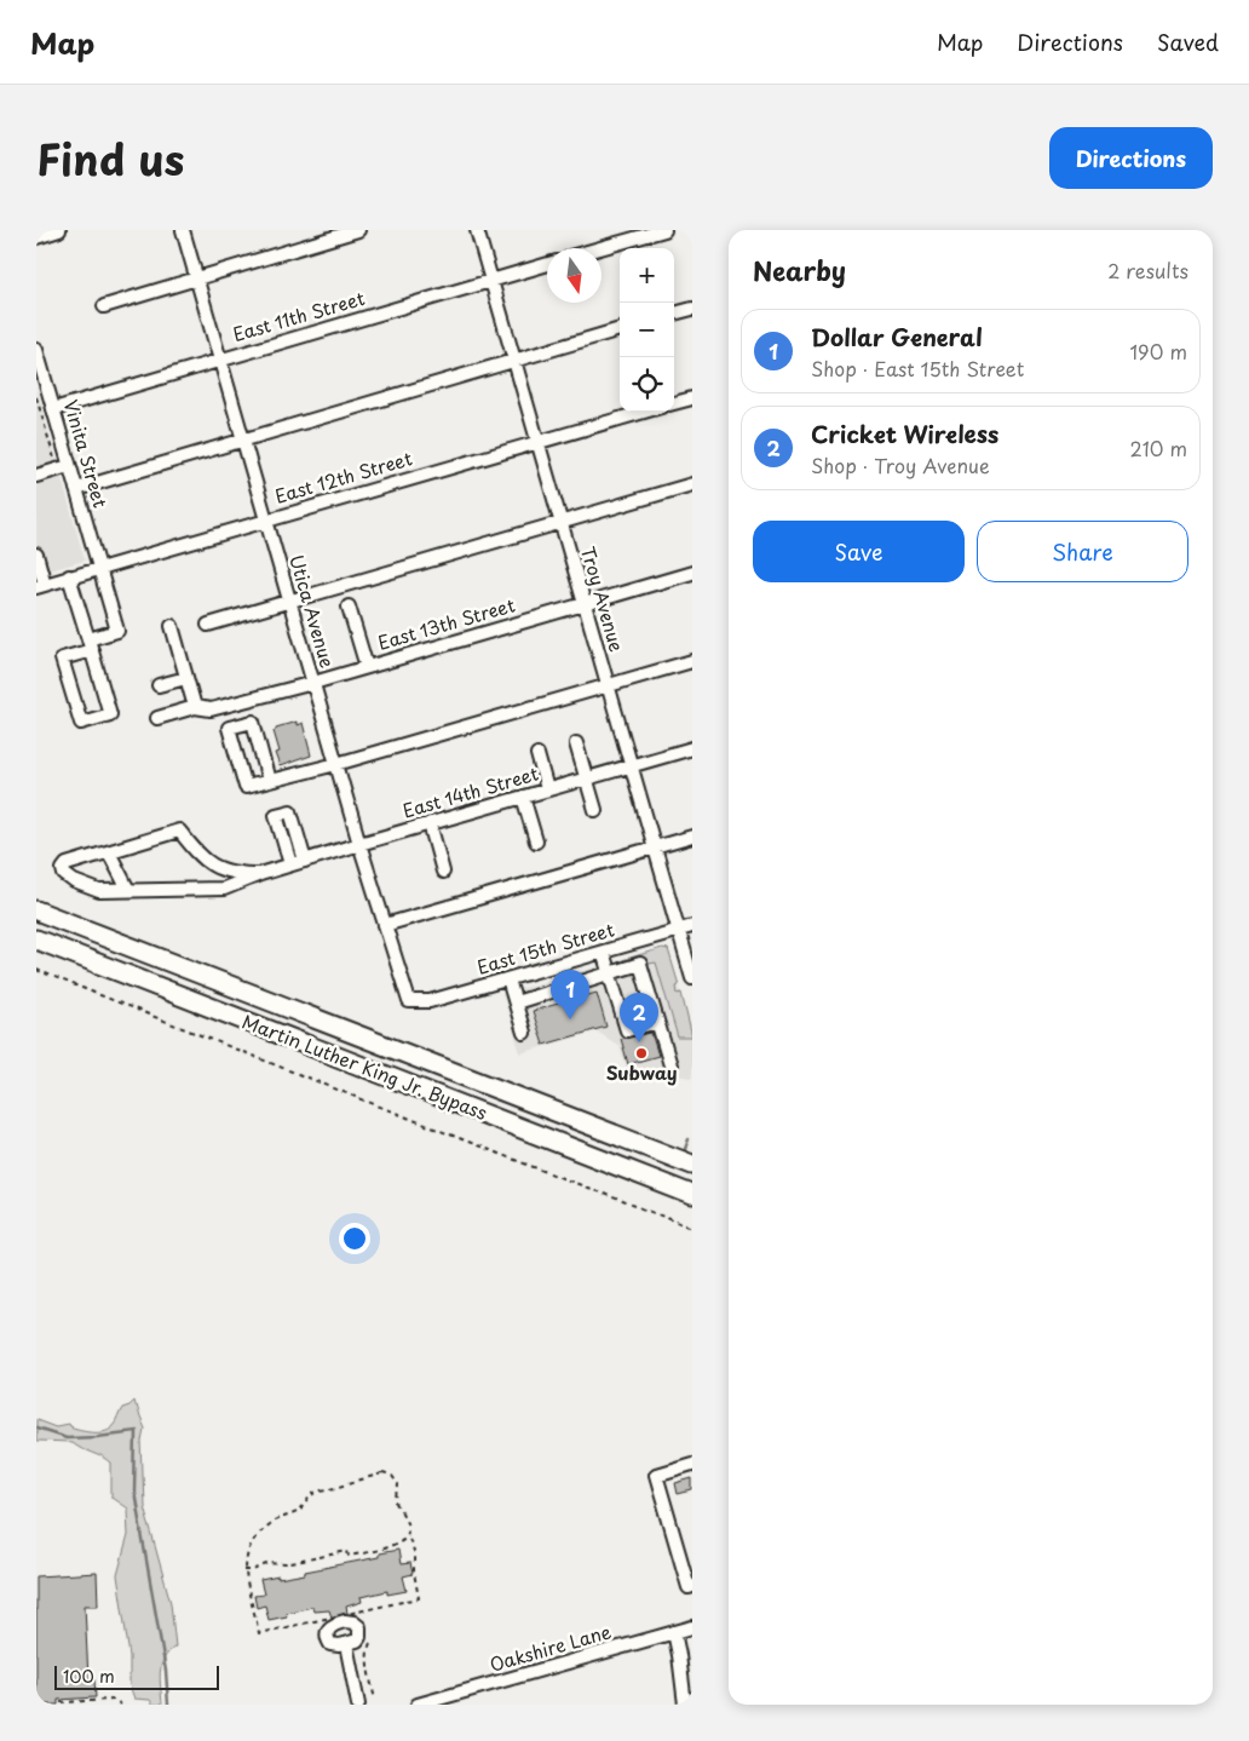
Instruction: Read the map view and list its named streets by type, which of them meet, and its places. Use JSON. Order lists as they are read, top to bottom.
{
  "streets": {
    "highway": ["Martin Luther King Jr. Bypass"],
    "street": [
      "East 11th Street",
      "Vinita Street",
      "East 12th Street",
      "Troy Avenue",
      "Utica Avenue",
      "East 13th Street",
      "East 14th Street",
      "East 15th Street",
      "Oakshire Lane"
    ]
  },
  "crossings": [
    ["East 11th Street", "Vinita Street"],
    ["East 11th Street", "Troy Avenue"],
    ["East 11th Street", "Utica Avenue"],
    ["Vinita Street", "East 12th Street"],
    ["East 12th Street", "Troy Avenue"],
    ["East 12th Street", "Utica Avenue"],
    ["Troy Avenue", "East 13th Street"],
    ["Troy Avenue", "East 14th Street"],
    ["Troy Avenue", "East 15th Street"],
    ["Utica Avenue", "East 13th Street"],
    ["Utica Avenue", "East 14th Street"],
    ["Utica Avenue", "East 15th Street"]
  ],
  "places": ["Subway"],
  "scale_bar": "100 m",
  "north": "bottom",
  "page": {
    "header": "Map",
    "nav": ["Map", "Directions", "Saved"],
    "title": "Find us",
    "buttons": [
      "Directions",
      ["Save", "Share"]
    ],
    "heading": ["Nearby", "2 results"],
    "map_buttons": ["+", "−"],
    "list": [
      {
        "mark": "1",
        "name": "Dollar General",
        "note": "Shop · East 15th Street",
        "value": "190 m"
      },
      {
        "mark": "2",
        "name": "Cricket Wireless",
        "note": "Shop · Troy Avenue",
        "value": "210 m"
      }
    ],
    "pins": ["1", "2"],
    "scale": "100 m"
  }
}
